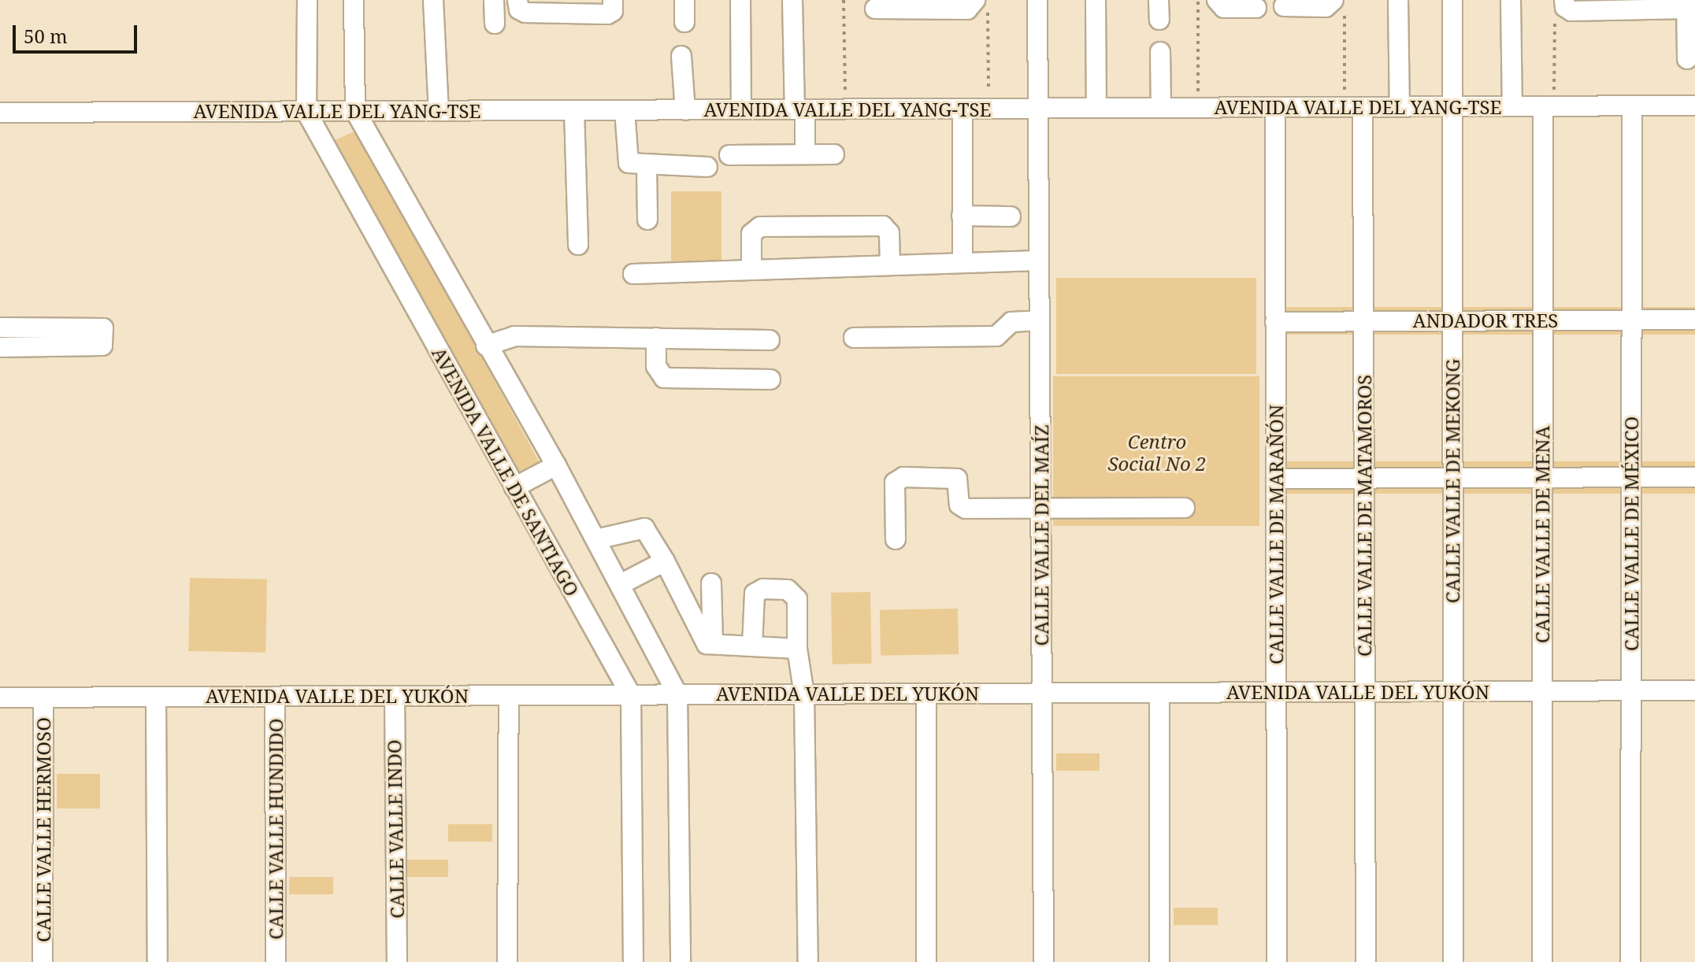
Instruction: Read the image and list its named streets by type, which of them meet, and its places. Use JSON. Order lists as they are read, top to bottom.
{
  "streets": {
    "street": [
      "AVENIDA VALLE DEL YANG-TSE",
      "ANDADOR TRES",
      "AVENIDA VALLE DE SANTIAGO",
      "CALLE VALLE DE MEKONG",
      "CALLE VALLE DE MATAMOROS",
      "CALLE VALLE DE MÉXICO",
      "CALLE VALLE DE MARAÑÓN",
      "CALLE VALLE DE MENA",
      "CALLE VALLE DEL MAÍZ",
      "AVENIDA VALLE DEL YUKÓN",
      "CALLE VALLE HUNDIDO",
      "CALLE VALLE INDO",
      "CALLE VALLE HERMOSO"
    ]
  },
  "crossings": [
    ["AVENIDA VALLE DEL YANG-TSE", "AVENIDA VALLE DE SANTIAGO"],
    ["AVENIDA VALLE DEL YANG-TSE", "CALLE VALLE DE MEKONG"],
    ["AVENIDA VALLE DEL YANG-TSE", "CALLE VALLE DE MATAMOROS"],
    ["AVENIDA VALLE DEL YANG-TSE", "CALLE VALLE DE MÉXICO"],
    ["AVENIDA VALLE DEL YANG-TSE", "CALLE VALLE DE MARAÑÓN"],
    ["AVENIDA VALLE DEL YANG-TSE", "CALLE VALLE DE MENA"],
    ["AVENIDA VALLE DEL YANG-TSE", "CALLE VALLE DEL MAÍZ"],
    ["ANDADOR TRES", "CALLE VALLE DE MEKONG"],
    ["ANDADOR TRES", "CALLE VALLE DE MATAMOROS"],
    ["ANDADOR TRES", "CALLE VALLE DE MÉXICO"],
    ["ANDADOR TRES", "CALLE VALLE DE MARAÑÓN"],
    ["ANDADOR TRES", "CALLE VALLE DE MENA"],
    ["AVENIDA VALLE DE SANTIAGO", "AVENIDA VALLE DEL YUKÓN"],
    ["CALLE VALLE DE MEKONG", "AVENIDA VALLE DEL YUKÓN"],
    ["CALLE VALLE DE MATAMOROS", "AVENIDA VALLE DEL YUKÓN"],
    ["CALLE VALLE DE MÉXICO", "AVENIDA VALLE DEL YUKÓN"],
    ["CALLE VALLE DE MARAÑÓN", "AVENIDA VALLE DEL YUKÓN"],
    ["CALLE VALLE DE MENA", "AVENIDA VALLE DEL YUKÓN"],
    ["CALLE VALLE DEL MAÍZ", "AVENIDA VALLE DEL YUKÓN"],
    ["AVENIDA VALLE DEL YUKÓN", "CALLE VALLE HUNDIDO"],
    ["AVENIDA VALLE DEL YUKÓN", "CALLE VALLE INDO"],
    ["AVENIDA VALLE DEL YUKÓN", "CALLE VALLE HERMOSO"]
  ],
  "parks": ["Centro Social No 2"],
  "scale_bar": "50 m"
}
